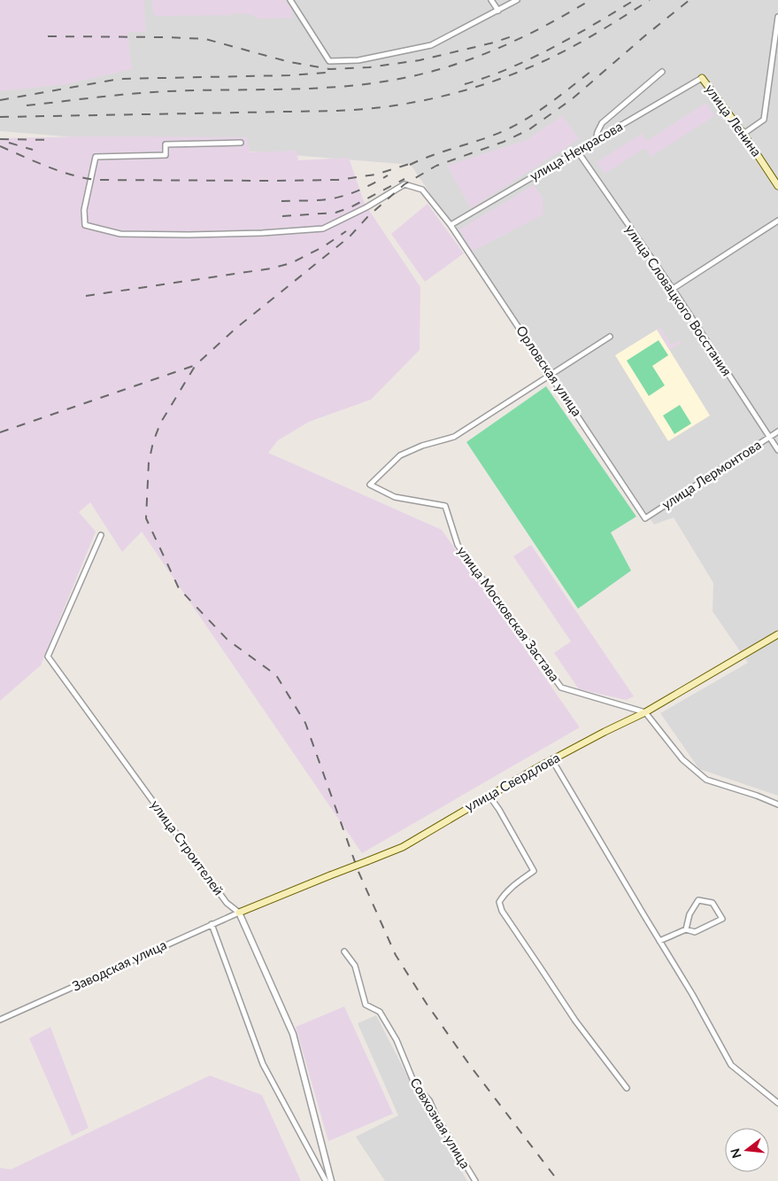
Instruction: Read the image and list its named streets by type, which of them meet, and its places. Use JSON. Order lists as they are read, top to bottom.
{
  "streets": {
    "main road": ["улица Ленина", "улица Свердлова"],
    "street": [
      "улица Некрасова",
      "улица Словацкого Восстания",
      "Орловская улица",
      "улица Лермонтова",
      "улица Московская Застава",
      "улица Строителей",
      "Заводская улица",
      "Совхозная улица"
    ]
  },
  "crossings": [
    ["улица Ленина", "улица Некрасова"],
    ["улица Некрасова", "улица Словацкого Восстания"],
    ["улица Некрасова", "Орловская улица"],
    ["улица Словацкого Восстания", "улица Лермонтова"],
    ["Орловская улица", "улица Лермонтова"],
    ["Орловская улица", "улица Московская Застава"],
    ["улица Московская Застава", "улица Свердлова"],
    ["улица Свердлова", "улица Строителей"],
    ["улица Свердлова", "Заводская улица"],
    ["улица Строителей", "Заводская улица"]
  ],
  "north": "left"
}
